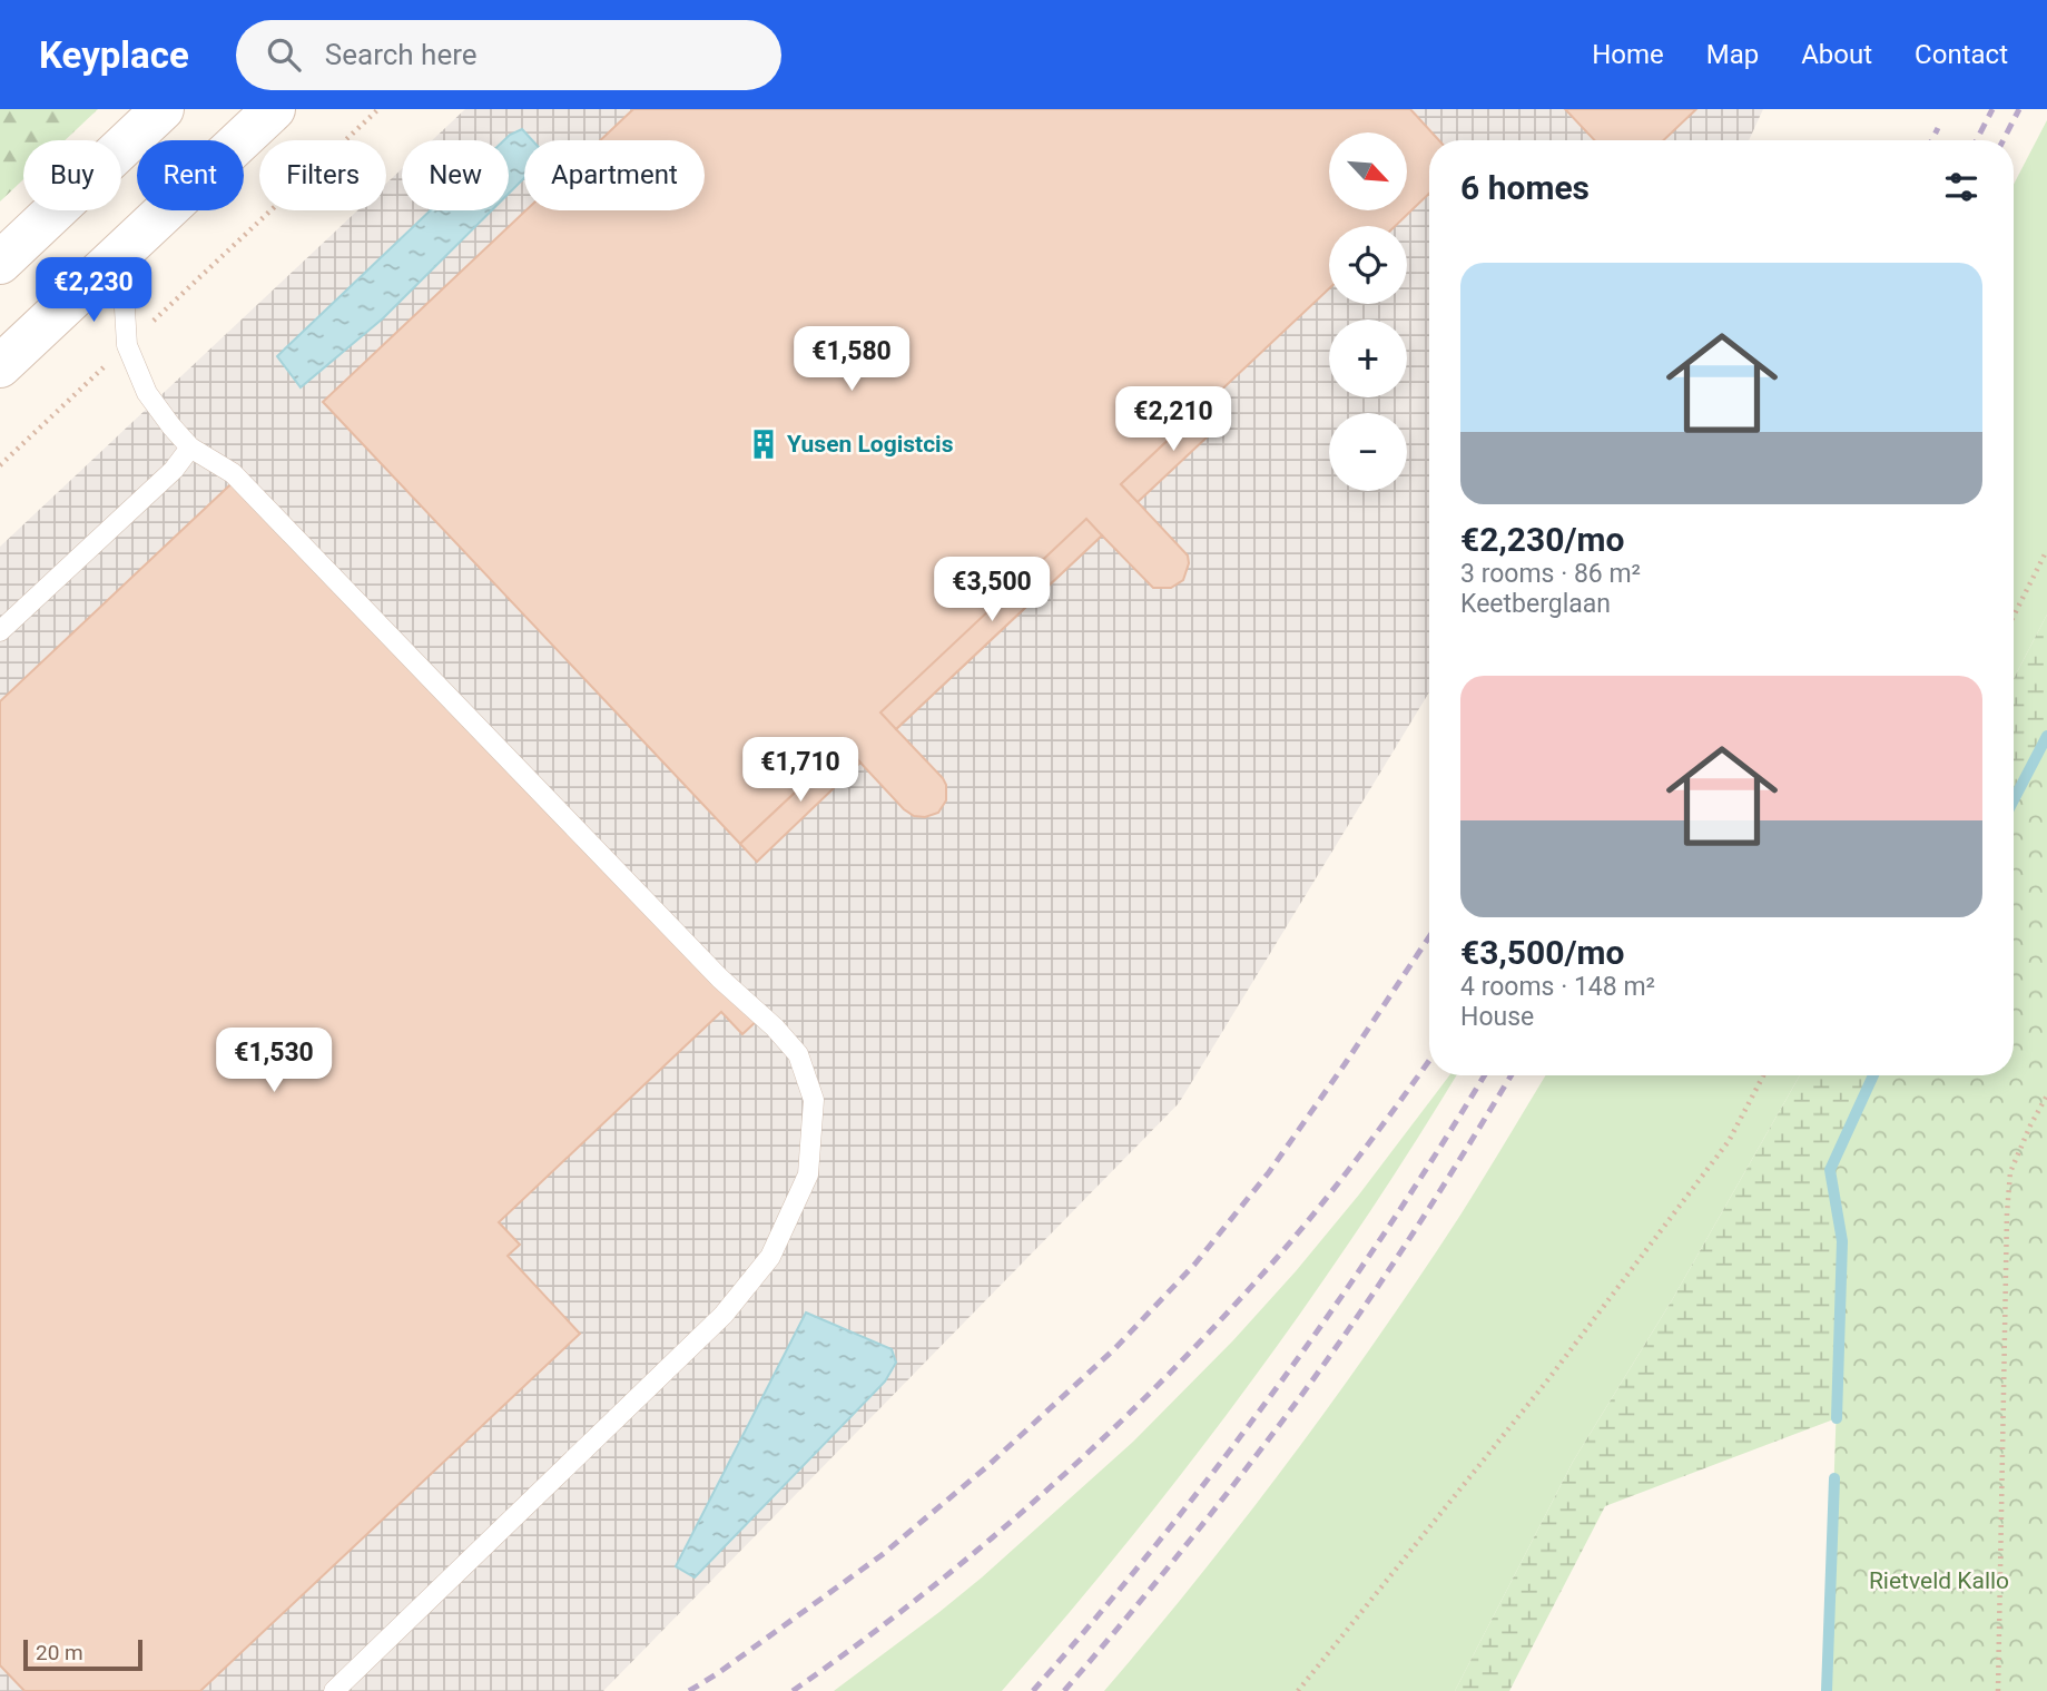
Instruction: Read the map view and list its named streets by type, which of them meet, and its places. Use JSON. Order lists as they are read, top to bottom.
{
  "parks": ["Rietveld Kallo"],
  "places": {
    "building": ["Yusen Logistcis"]
  },
  "scale_bar": "20 m",
  "north": "bottom right",
  "page": {
    "header": "Keyplace",
    "search": "Search here",
    "nav": [
      "Home",
      "Map",
      "About",
      "Contact"
    ],
    "map_buttons": ["+", "−"],
    "chip": [
      "Buy",
      "Rent",
      "Filters",
      "New",
      "Apartment"
    ],
    "heading": "6 homes",
    "list": [
      {
        "name": "€2,230/mo",
        "note": "3 rooms · 86 m² · Keetberglaan"
      },
      {
        "name": "€3,500/mo",
        "note": "4 rooms · 148 m² · House"
      }
    ],
    "price": [
      "€2,230",
      "€1,580",
      "€2,210",
      "€3,500",
      "€1,710",
      "€1,530"
    ],
    "scale": "20 m"
  }
}
